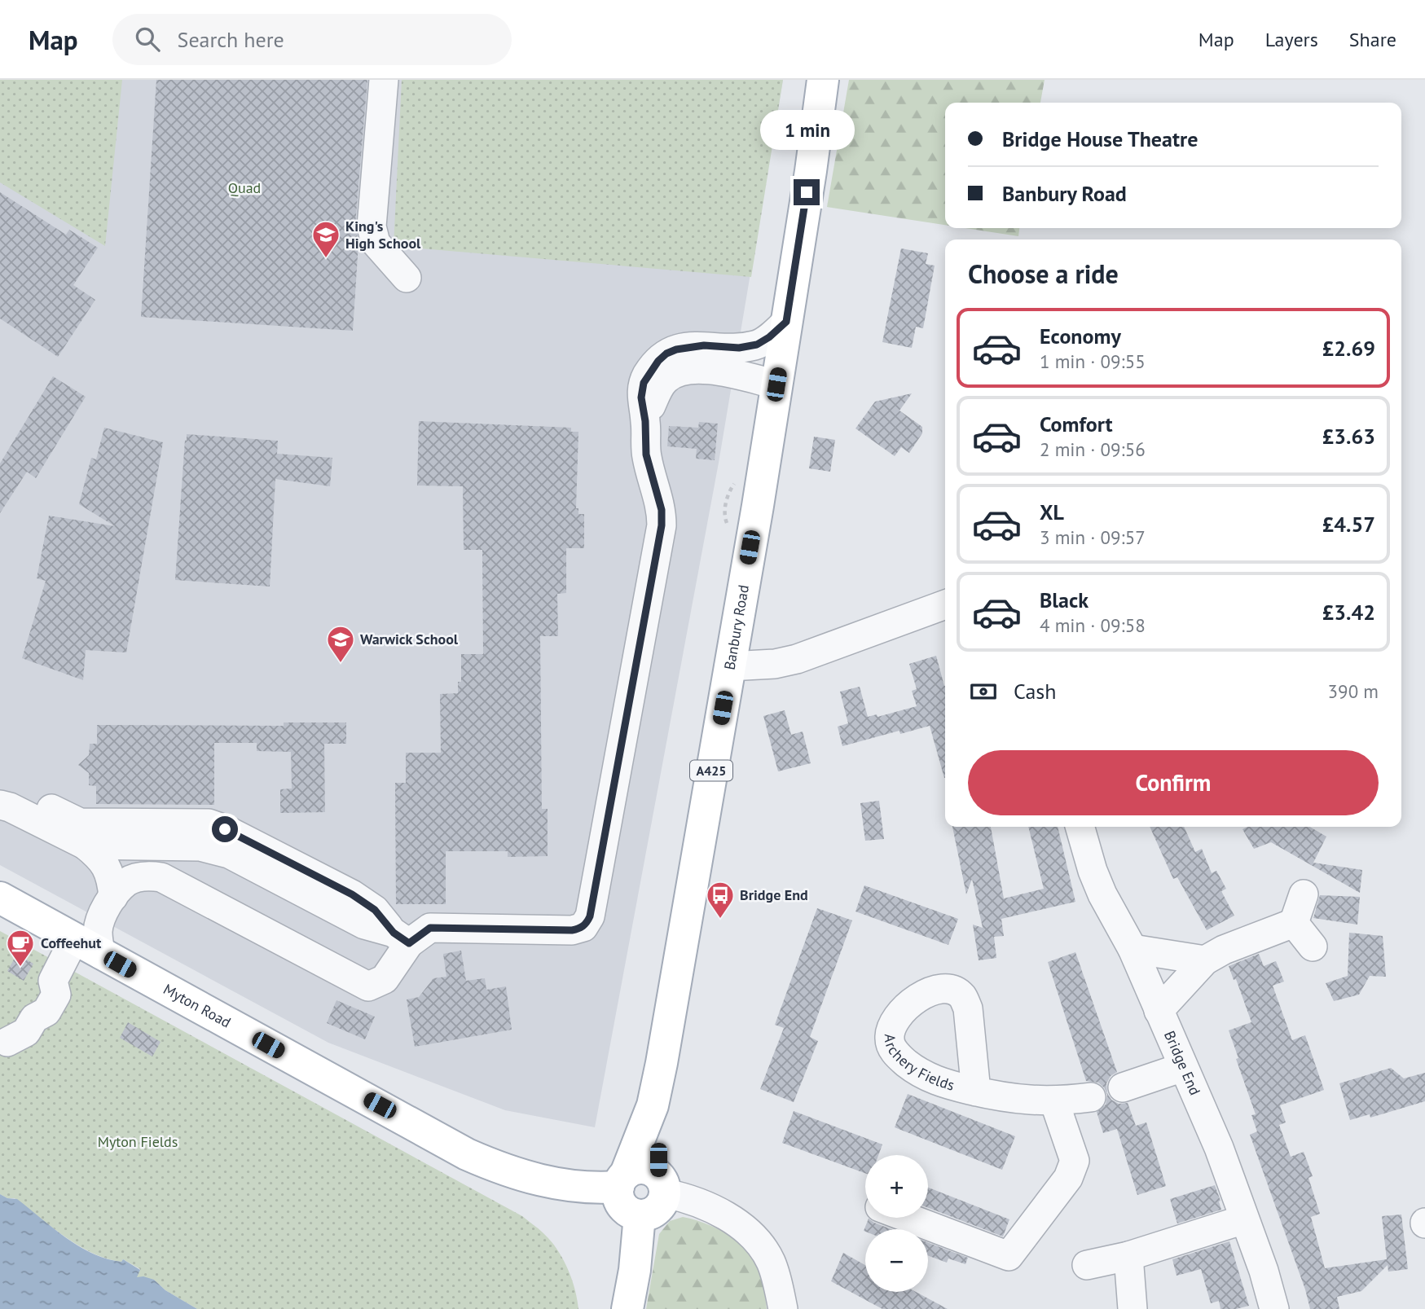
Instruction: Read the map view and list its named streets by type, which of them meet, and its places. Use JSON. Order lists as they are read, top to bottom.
{
  "streets": {
    "main road": ["Banbury Road", "A425", "Myton Road"],
    "street": ["Archery Fields", "Bridge End"]
  },
  "crossings": [
    ["Banbury Road", "Myton Road"]
  ],
  "parks": ["Quad", "Myton Fields"],
  "places": {
    "school or university": ["King's High School", "Warwick School"],
    "bus stop": ["Bridge End"],
    "cafe": ["Coffeehut"]
  },
  "page": {
    "header": "Map",
    "search": "Search here",
    "nav": ["Map", "Layers", "Share"],
    "banner": ["Bridge House Theatre", "Banbury Road"],
    "bubble": "1 min",
    "heading": "Choose a ride",
    "list": [
      {
        "name": "Economy",
        "note": "1 min · 09:55",
        "value": "£2.69"
      },
      {
        "name": "Comfort",
        "note": "2 min · 09:56",
        "value": "£3.63"
      },
      {
        "name": "XL",
        "note": "3 min · 09:57",
        "value": "£4.57"
      },
      {
        "name": "Black",
        "note": "4 min · 09:58",
        "value": "£3.42"
      }
    ],
    "pay": ["Cash", "390 m"],
    "buttons": "Confirm",
    "map_buttons": ["+", "−"]
  }
}
